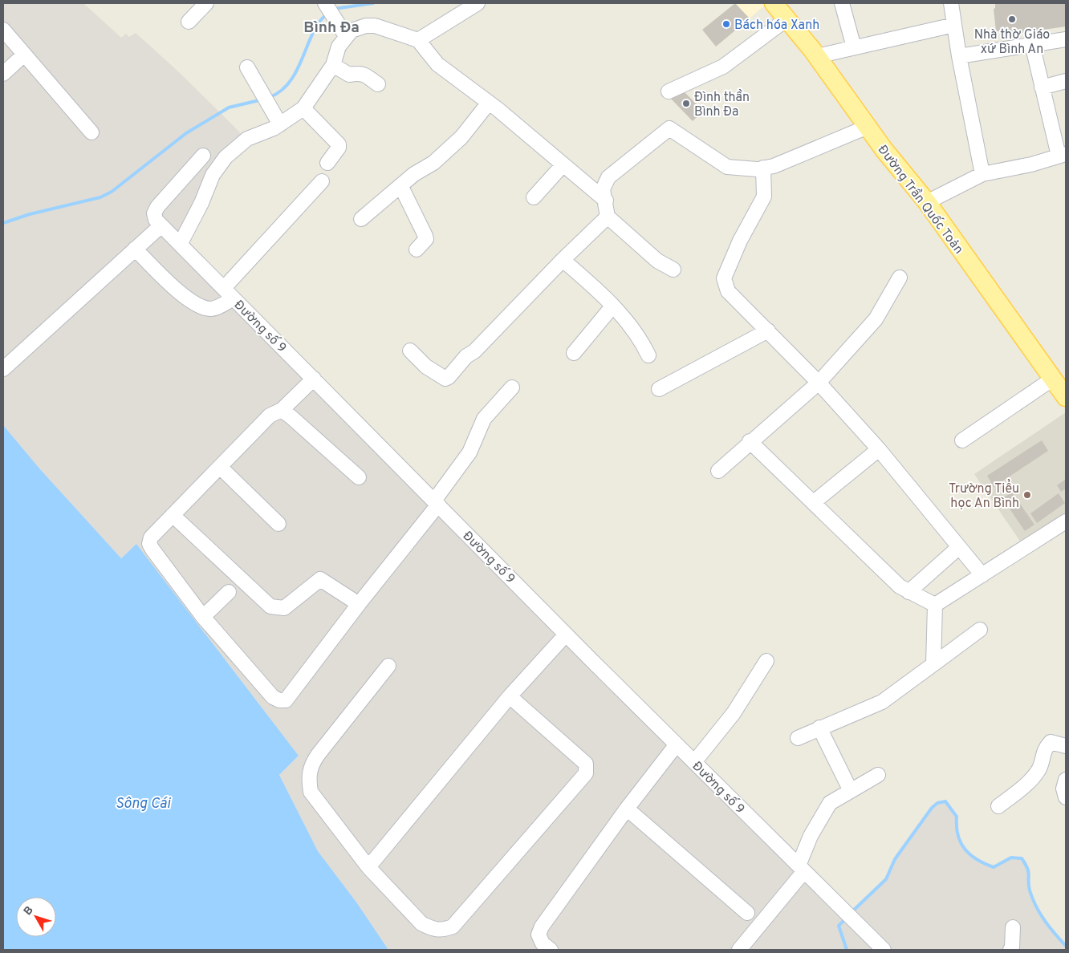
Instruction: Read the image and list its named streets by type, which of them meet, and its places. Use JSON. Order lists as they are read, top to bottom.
{
  "streets": {
    "main road": ["Đường Trần Quốc Toản"],
    "street": ["Đường số 9"]
  },
  "districts": ["Bình Đa"],
  "water": ["Sông Cái"],
  "places": [
    "Nhà thờ Giáo xứ Bình An",
    "Bách hóa Xanh",
    "Đình thần Bình Đa",
    "Trường Tiểu học An Bình"
  ],
  "north": "top left"
}
